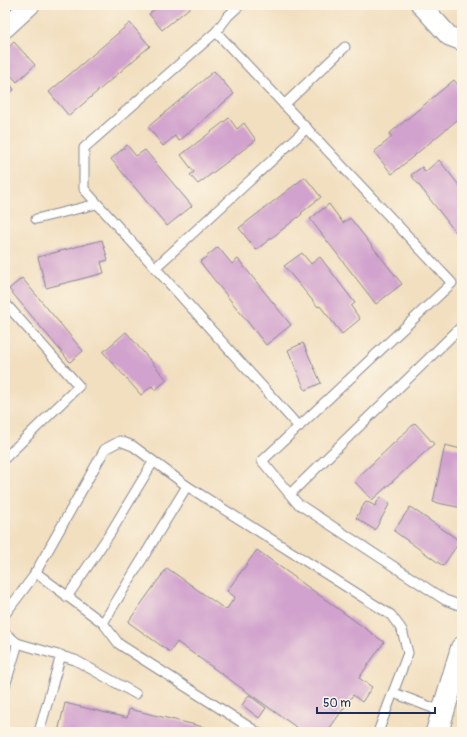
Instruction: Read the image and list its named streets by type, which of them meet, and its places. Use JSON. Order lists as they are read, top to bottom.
{
  "scale_bar": "50 m"
}
